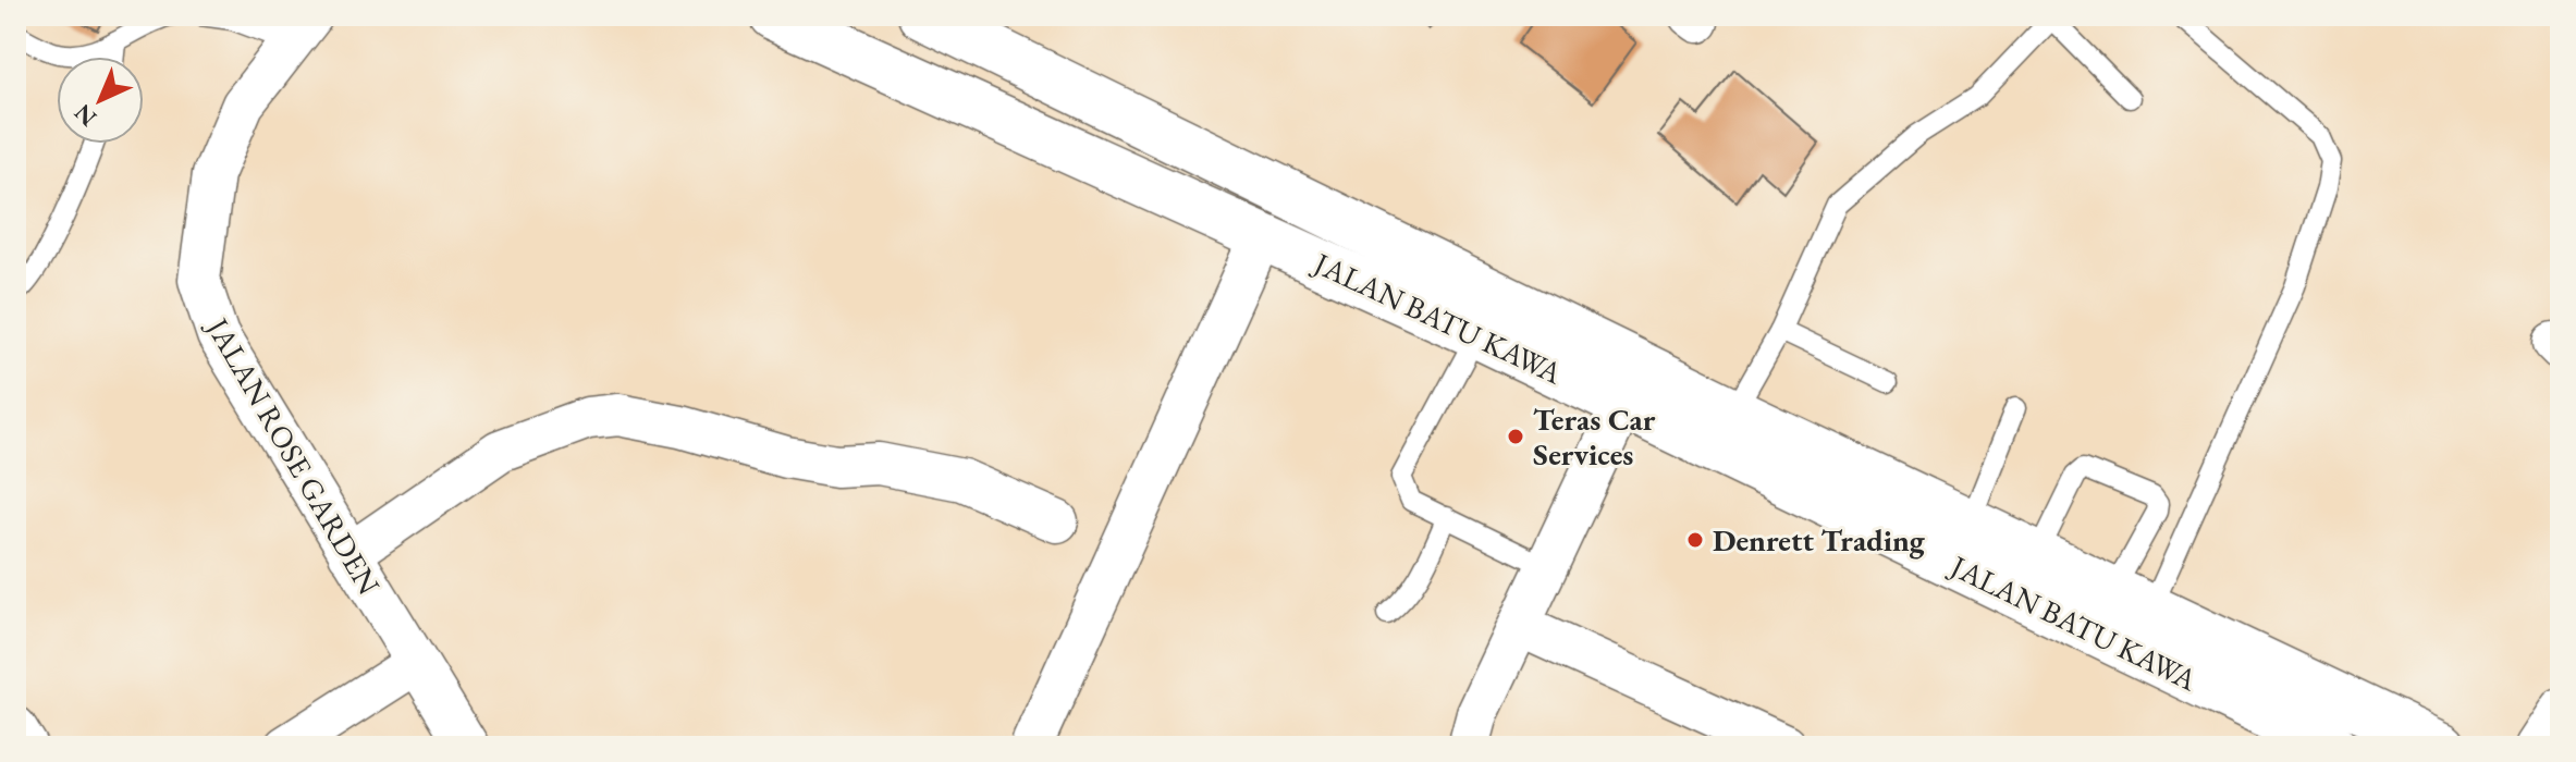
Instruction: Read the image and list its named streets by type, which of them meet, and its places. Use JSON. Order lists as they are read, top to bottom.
{
  "streets": {
    "highway": ["JALAN BATU KAWA"],
    "street": ["JALAN ROSE GARDEN"]
  },
  "places": ["Teras Car Services", "Denrett Trading"],
  "north": "bottom left"
}
